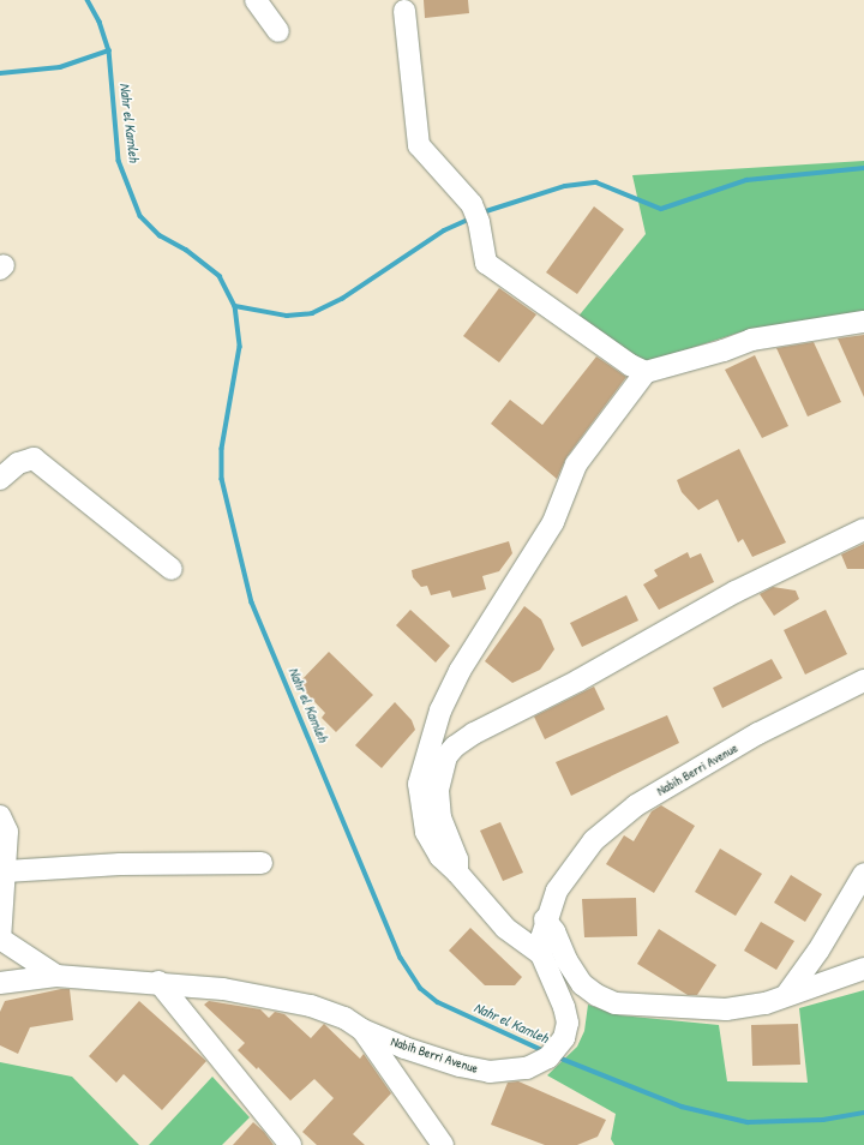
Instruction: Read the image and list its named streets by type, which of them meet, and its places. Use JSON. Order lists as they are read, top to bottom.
{
  "streets": {
    "street": ["Nabih Berri Avenue"]
  },
  "water": ["Nahr el Kamleh"]
}
